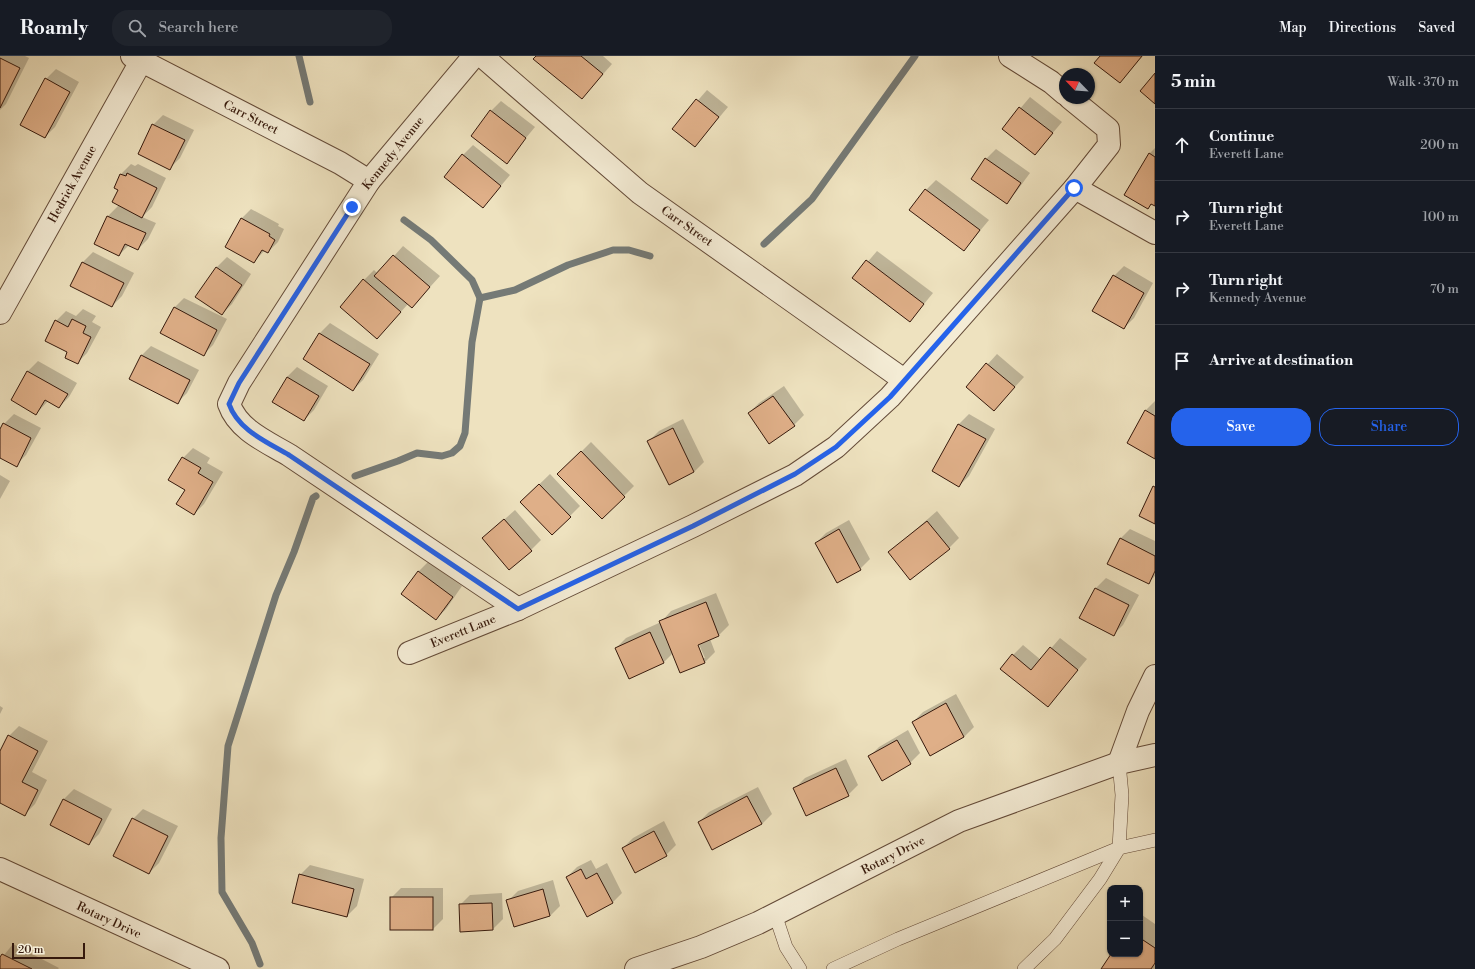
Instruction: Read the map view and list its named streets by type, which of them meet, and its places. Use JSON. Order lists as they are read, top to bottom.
{
  "streets": {
    "street": [
      "Carr Street",
      "Kennedy Avenue",
      "Hedrick Avenue",
      "Everett Lane",
      "Rotary Drive"
    ]
  },
  "crossings": [
    ["Carr Street", "Kennedy Avenue"],
    ["Carr Street", "Hedrick Avenue"],
    ["Carr Street", "Everett Lane"],
    ["Kennedy Avenue", "Everett Lane"]
  ],
  "scale_bar": "20 m",
  "north": "top left",
  "page": {
    "header": "Roamly",
    "search": "Search here",
    "nav": ["Map", "Directions", "Saved"],
    "heading": ["5 min", "Walk · 370 m"],
    "list": [
      ["Continue", "Everett Lane", "200 m"],
      ["Turn right", "Everett Lane", "100 m"],
      ["Turn right", "Kennedy Avenue", "70 m"],
      "Arrive at destination"
    ],
    "buttons": ["Save", "Share"],
    "map_buttons": ["+", "−"],
    "scale": "20 m"
  }
}
